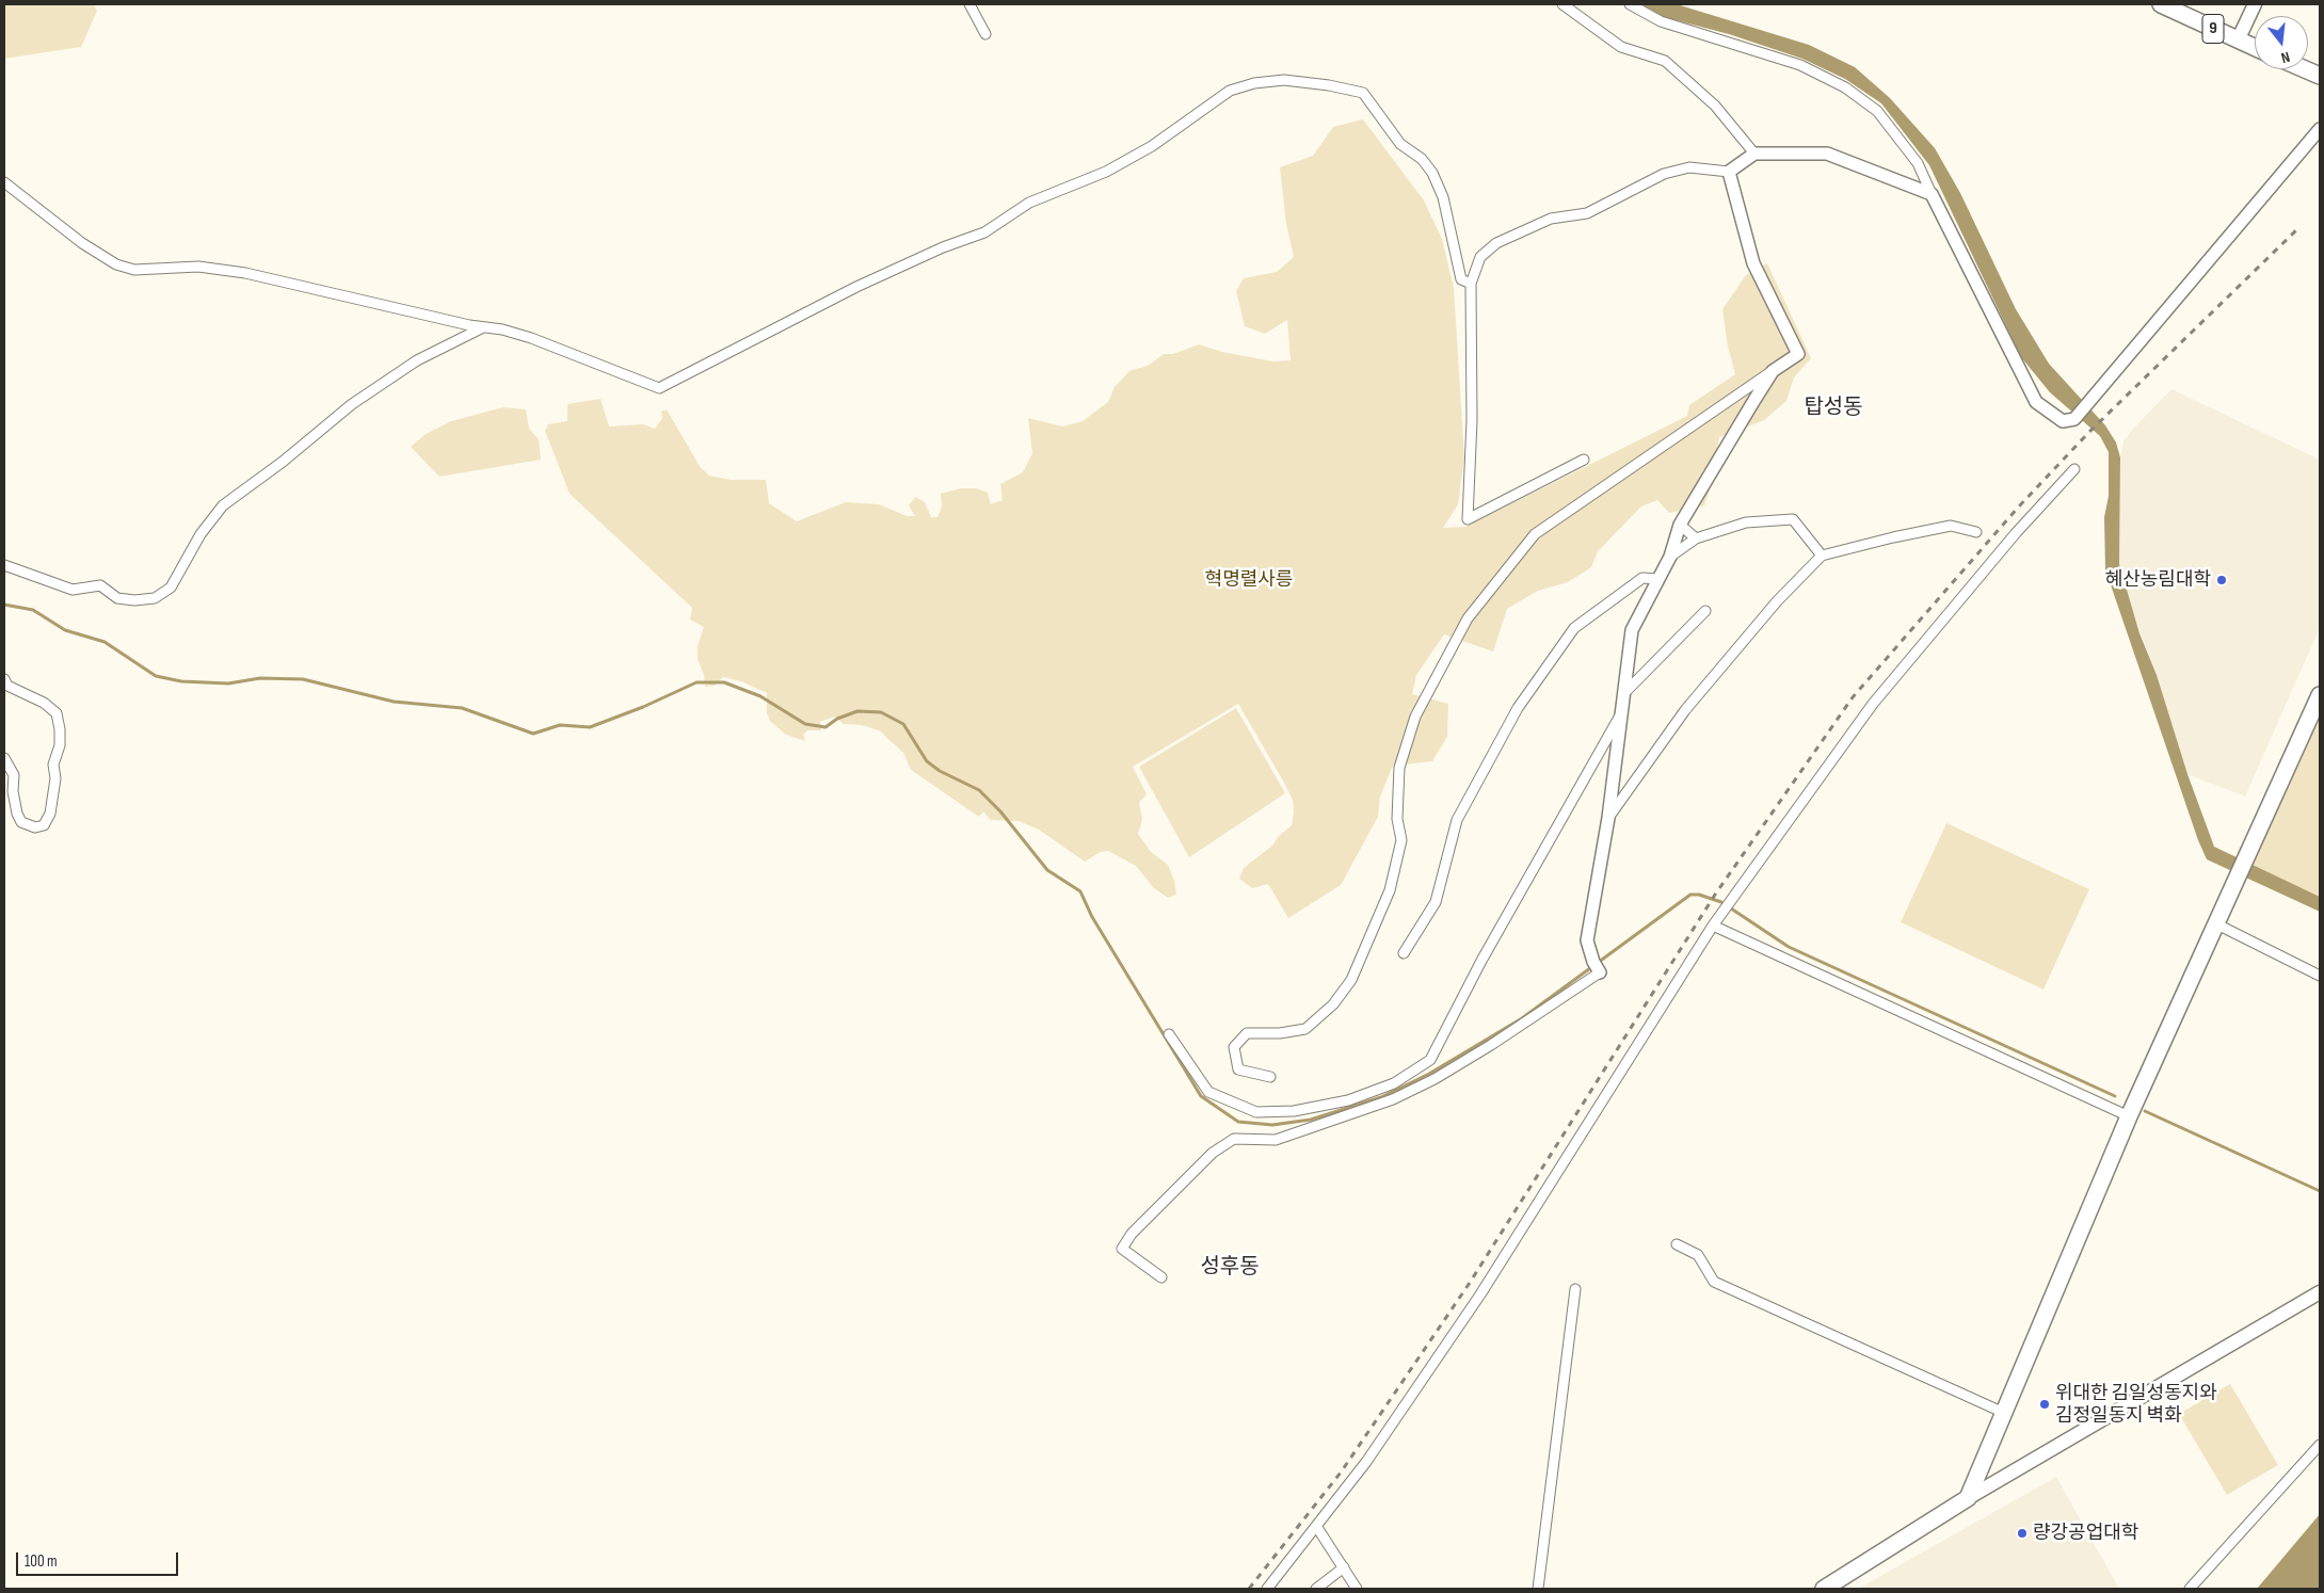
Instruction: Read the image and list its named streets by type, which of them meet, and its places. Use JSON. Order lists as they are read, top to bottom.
{
  "streets": {
    "main road": ["9"]
  },
  "districts": ["탑성동", "성후동"],
  "parks": ["혁명렬사릉"],
  "places": ["혜산농림대학", "위대한 김일성동지와 김정일동지 벽화", "량강공업대학"],
  "scale_bar": "100 m",
  "north": "bottom"
}
